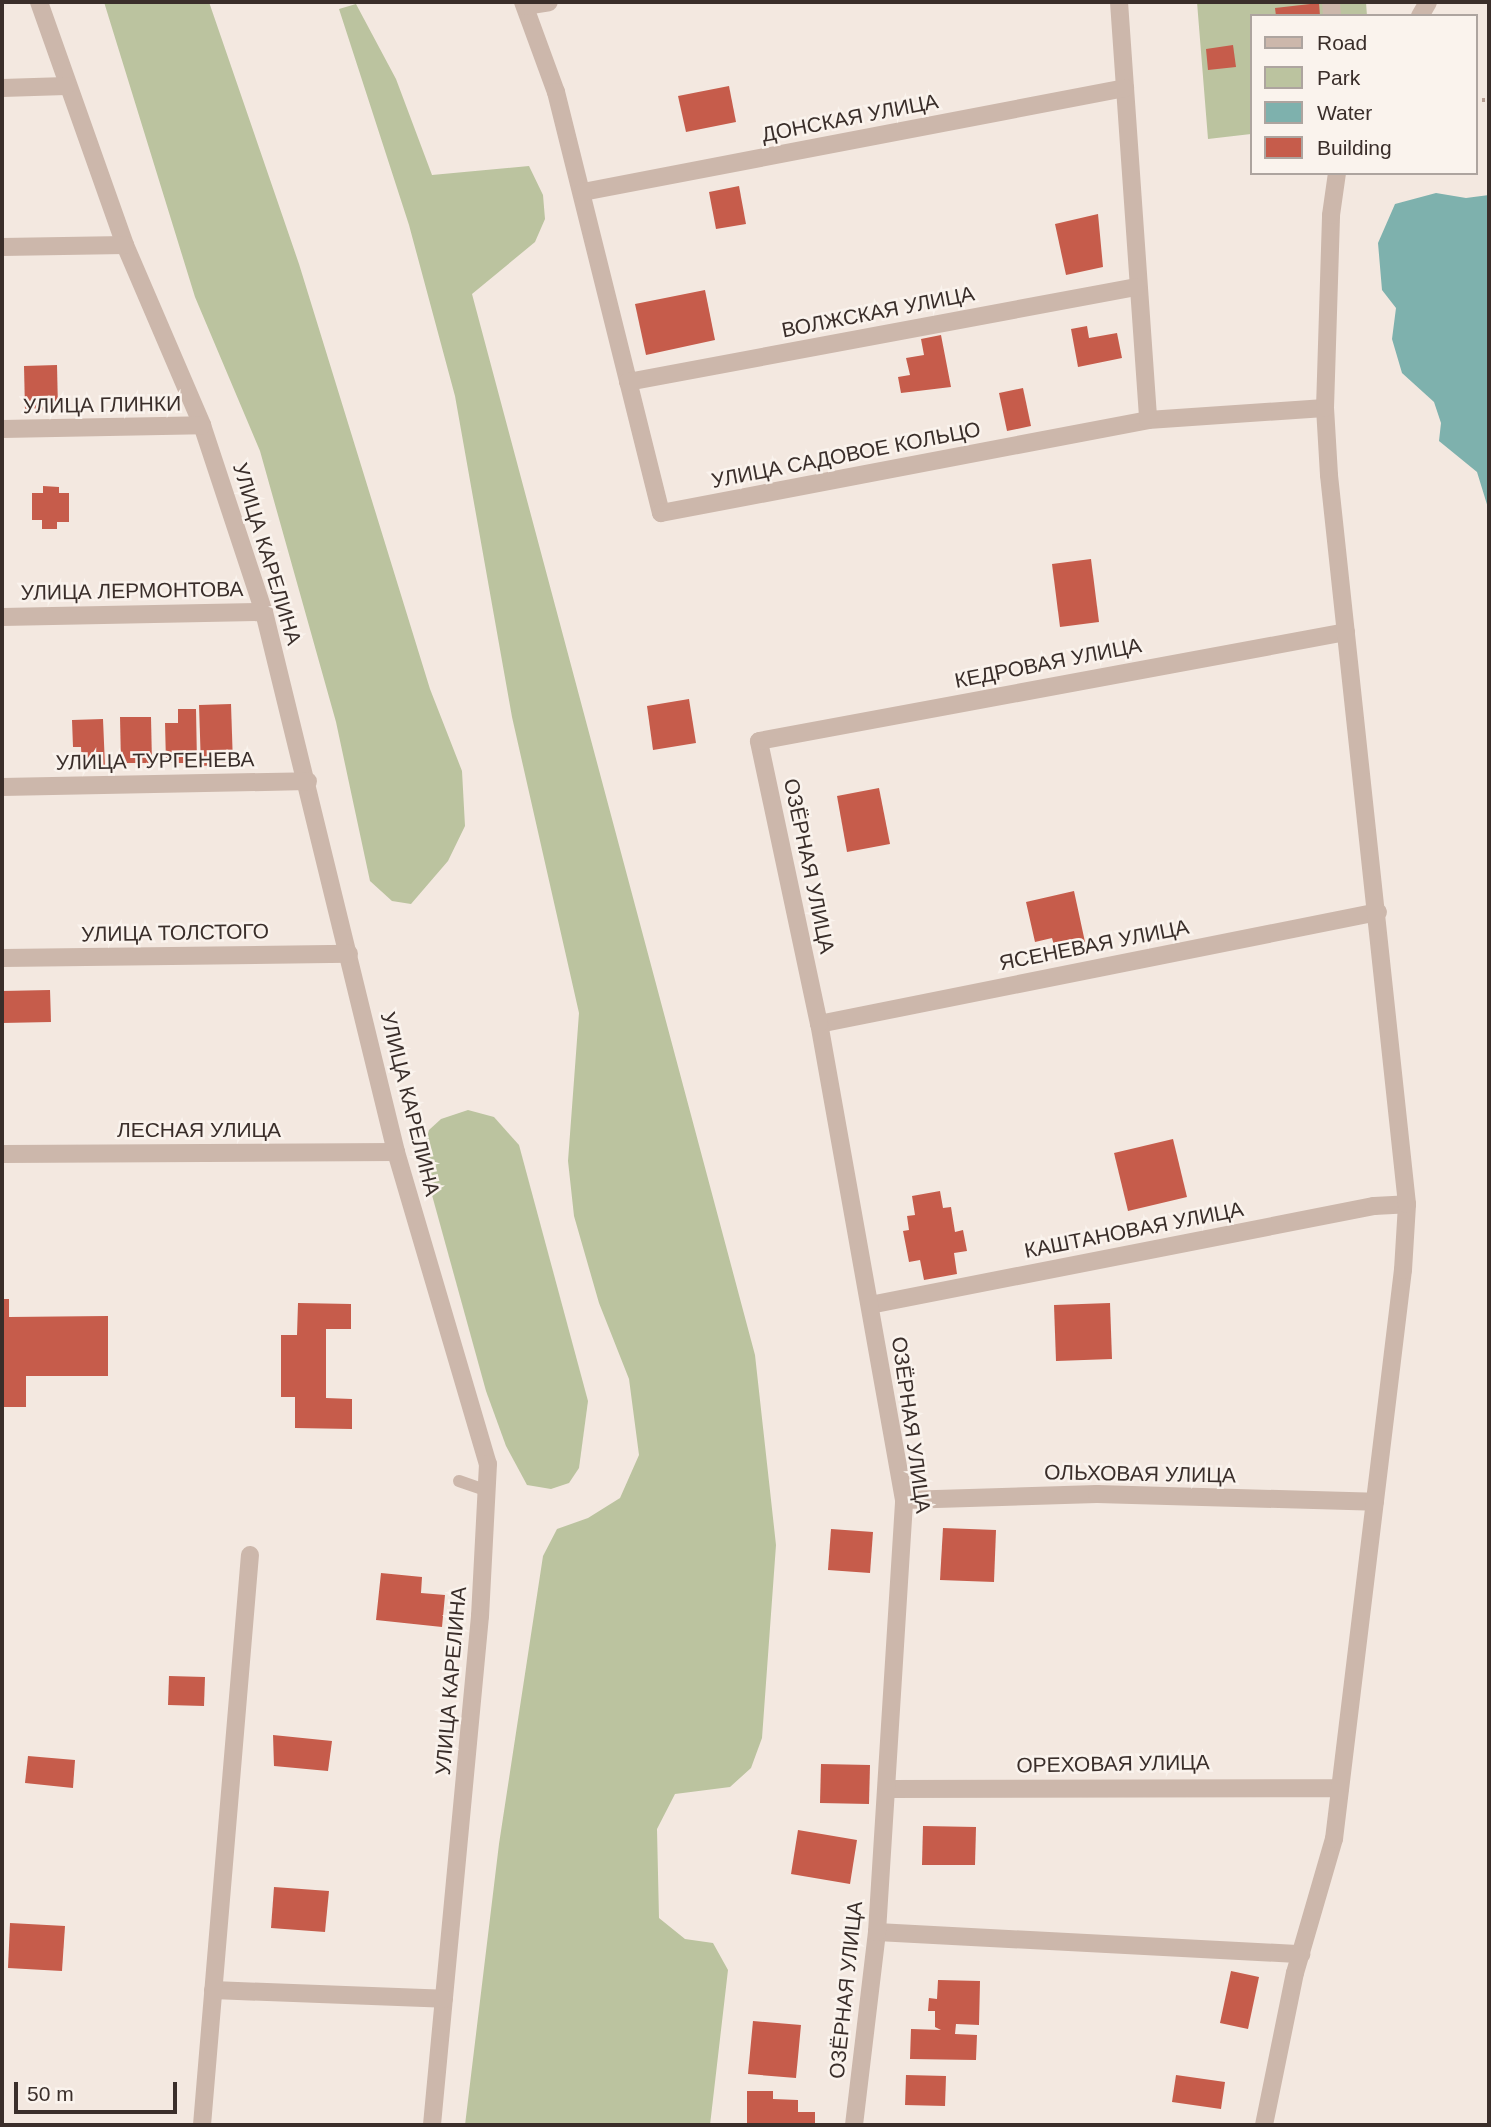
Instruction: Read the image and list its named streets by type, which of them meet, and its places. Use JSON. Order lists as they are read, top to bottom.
{
  "streets": {
    "street": [
      "ДОНСКАЯ УЛИЦА",
      "ВОЛЖСКАЯ УЛИЦА",
      "УЛИЦА ГЛИНКИ",
      "УЛИЦА САДОВОЕ КОЛЬЦО",
      "УЛИЦА КАРЕЛИНА",
      "УЛИЦА ЛЕРМОНТОВА",
      "КЕДРОВАЯ УЛИЦА",
      "УЛИЦА ТУРГЕНЕВА",
      "ОЗЁРНАЯ УЛИЦА",
      "УЛИЦА ТОЛСТОГО",
      "ЯСЕНЕВАЯ УЛИЦА",
      "ЛЕСНАЯ УЛИЦА",
      "КАШТАНОВАЯ УЛИЦА",
      "ОЛЬХОВАЯ УЛИЦА",
      "ОРЕХОВАЯ УЛИЦА"
    ]
  },
  "crossings": [
    ["ДОНСКАЯ УЛИЦА", "УЛИЦА САДОВОЕ КОЛЬЦО"],
    ["ВОЛЖСКАЯ УЛИЦА", "УЛИЦА САДОВОЕ КОЛЬЦО"],
    ["УЛИЦА ГЛИНКИ", "УЛИЦА КАРЕЛИНА"],
    ["УЛИЦА КАРЕЛИНА", "УЛИЦА ЛЕРМОНТОВА"],
    ["УЛИЦА КАРЕЛИНА", "УЛИЦА ТУРГЕНЕВА"],
    ["УЛИЦА КАРЕЛИНА", "УЛИЦА ТОЛСТОГО"],
    ["УЛИЦА КАРЕЛИНА", "ЛЕСНАЯ УЛИЦА"],
    ["КЕДРОВАЯ УЛИЦА", "ОЗЁРНАЯ УЛИЦА"],
    ["ОЗЁРНАЯ УЛИЦА", "ЯСЕНЕВАЯ УЛИЦА"],
    ["ОЗЁРНАЯ УЛИЦА", "КАШТАНОВАЯ УЛИЦА"],
    ["ОЗЁРНАЯ УЛИЦА", "ОЛЬХОВАЯ УЛИЦА"],
    ["ОЗЁРНАЯ УЛИЦА", "ОРЕХОВАЯ УЛИЦА"]
  ],
  "legend": [
    "Road",
    "Park",
    "Water",
    "Building"
  ],
  "scale_bar": "50 m"
}
